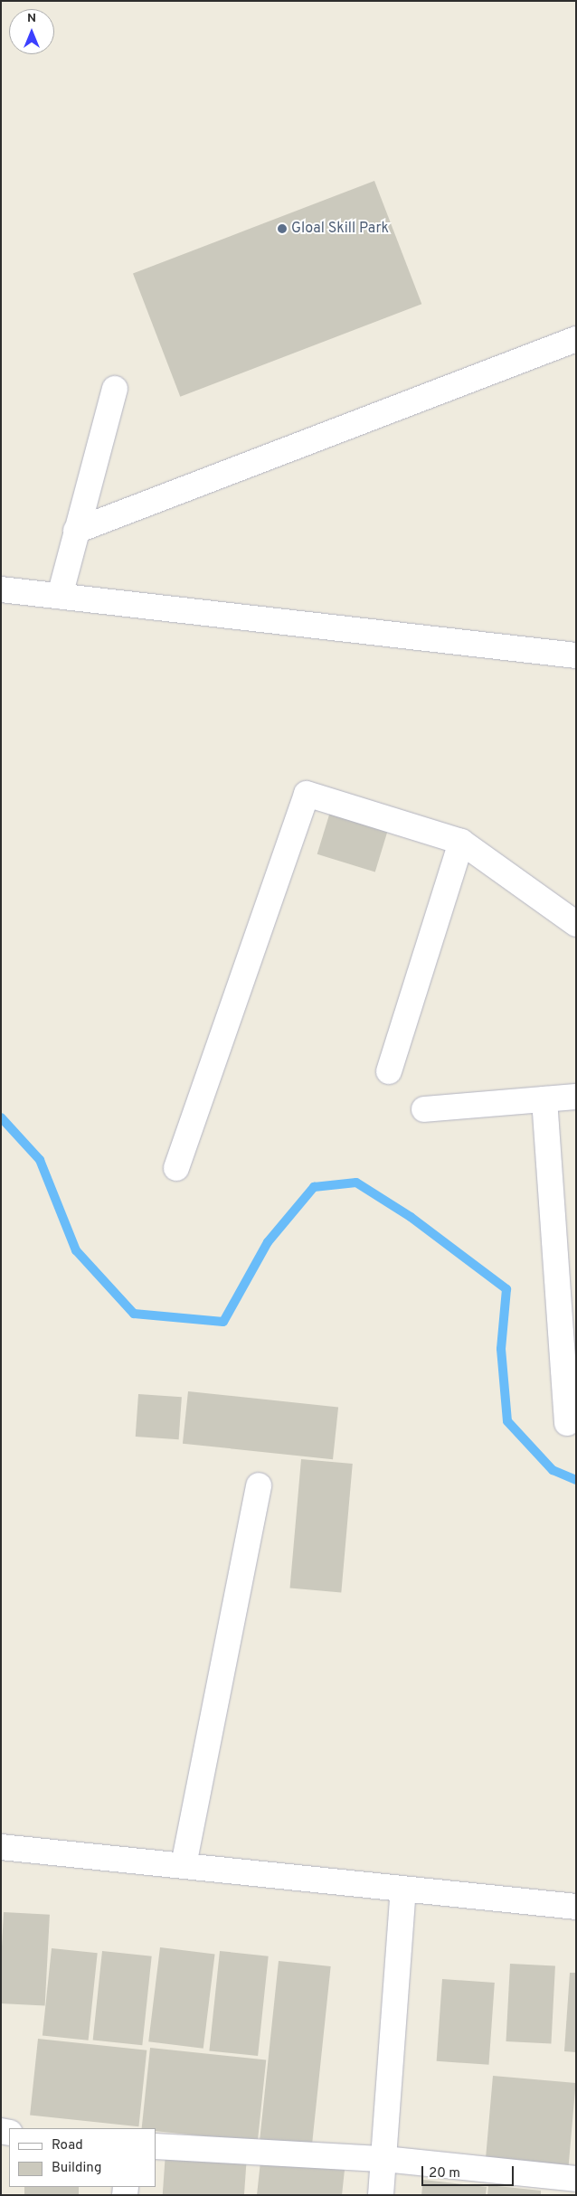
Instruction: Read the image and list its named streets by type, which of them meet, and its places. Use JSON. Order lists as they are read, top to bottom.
{
  "places": ["Gloal Skill Park"],
  "legend": ["Road", "Building"],
  "scale_bar": "20 m",
  "north": "top"
}
